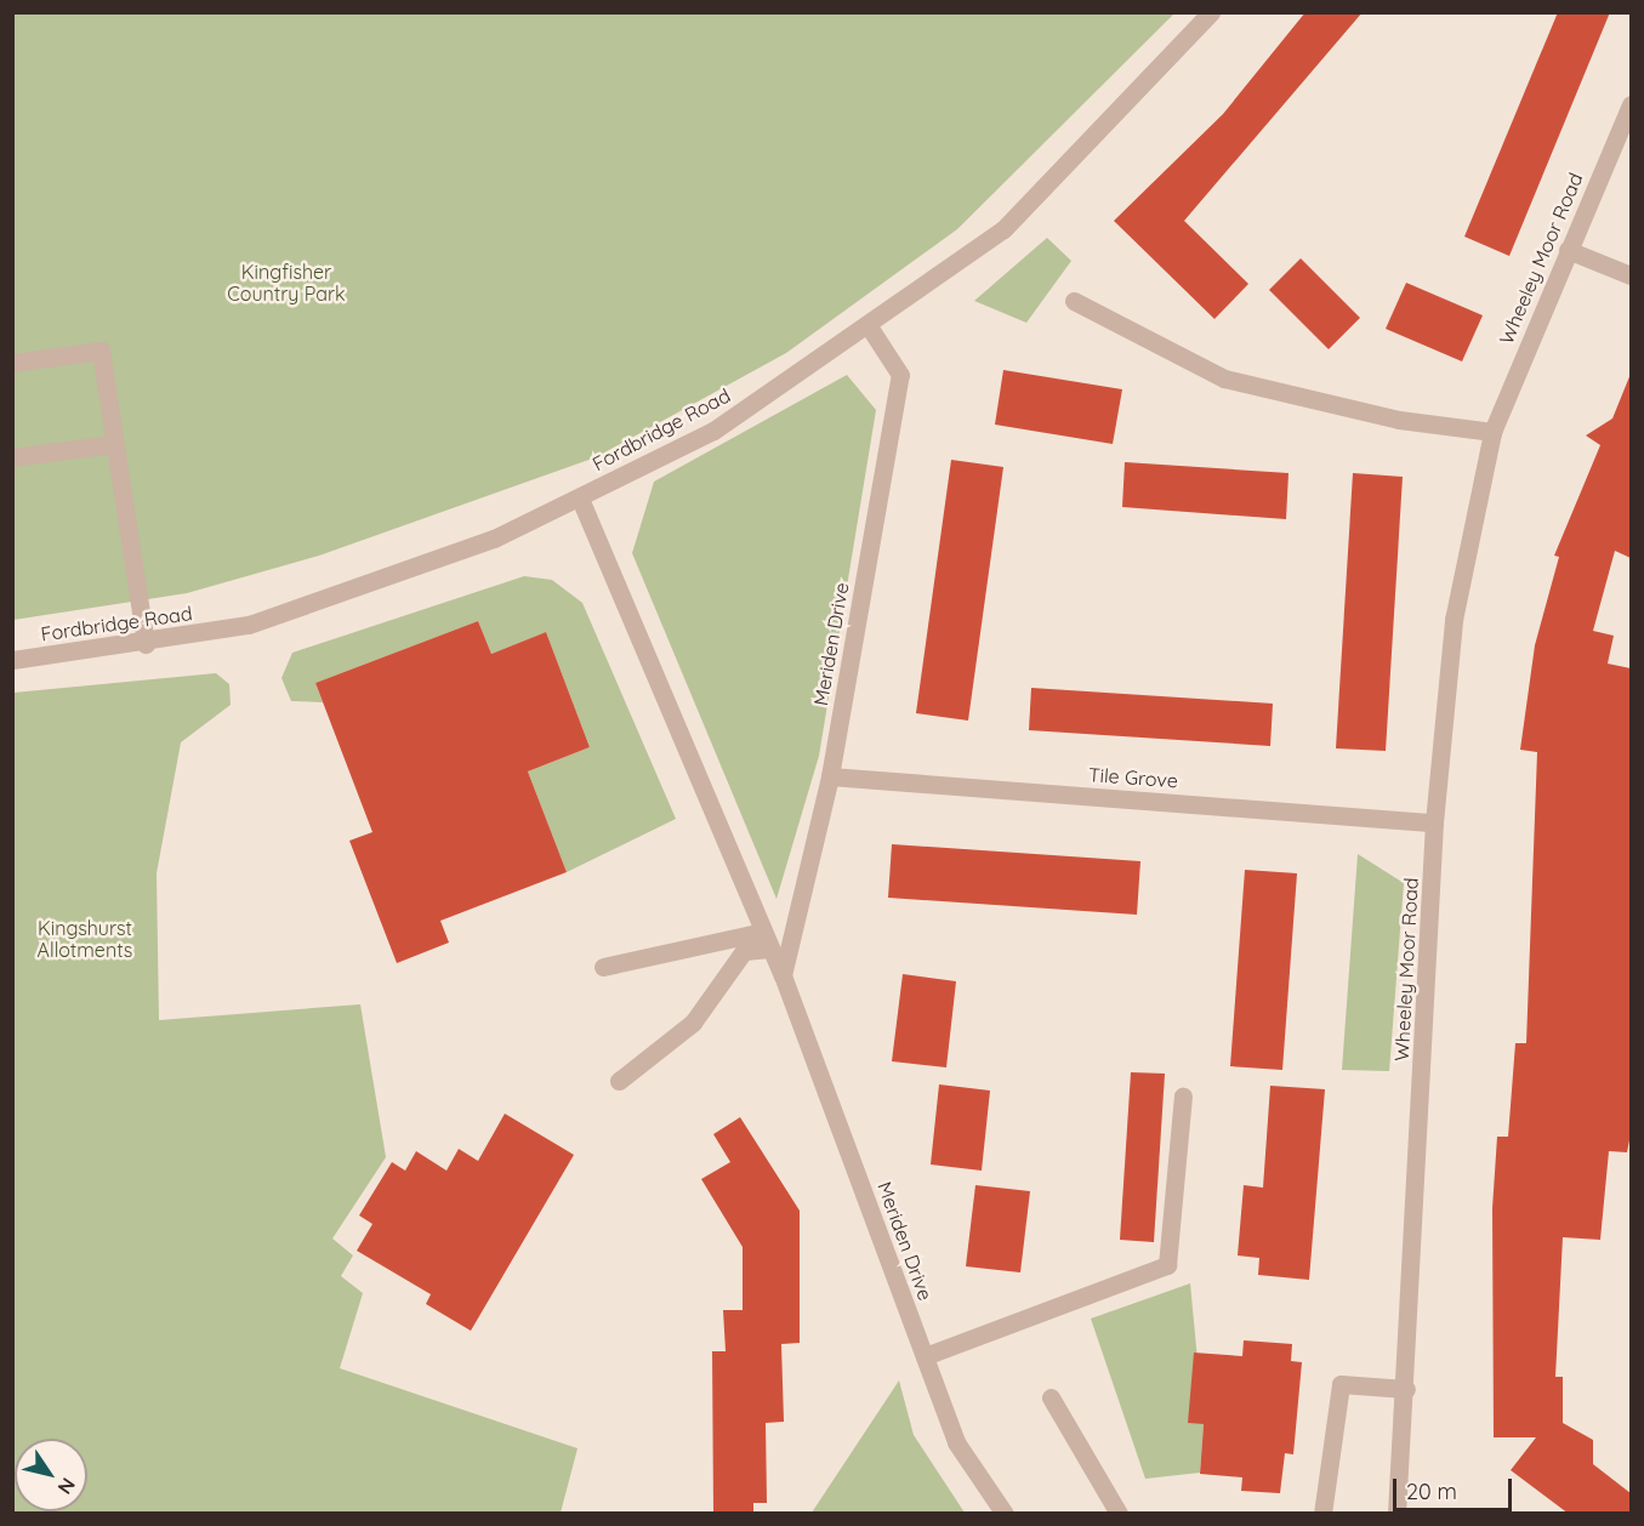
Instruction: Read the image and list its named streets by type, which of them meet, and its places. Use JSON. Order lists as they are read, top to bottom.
{
  "streets": {
    "street": [
      "Wheeley Moor Road",
      "Fordbridge Road",
      "Meriden Drive",
      "Tile Grove"
    ]
  },
  "crossings": [
    ["Wheeley Moor Road", "Tile Grove"],
    ["Fordbridge Road", "Meriden Drive"],
    ["Meriden Drive", "Tile Grove"]
  ],
  "parks": ["Kingfisher Country Park", "Kingshurst Allotments"],
  "scale_bar": "20 m",
  "north": "bottom right"
}
